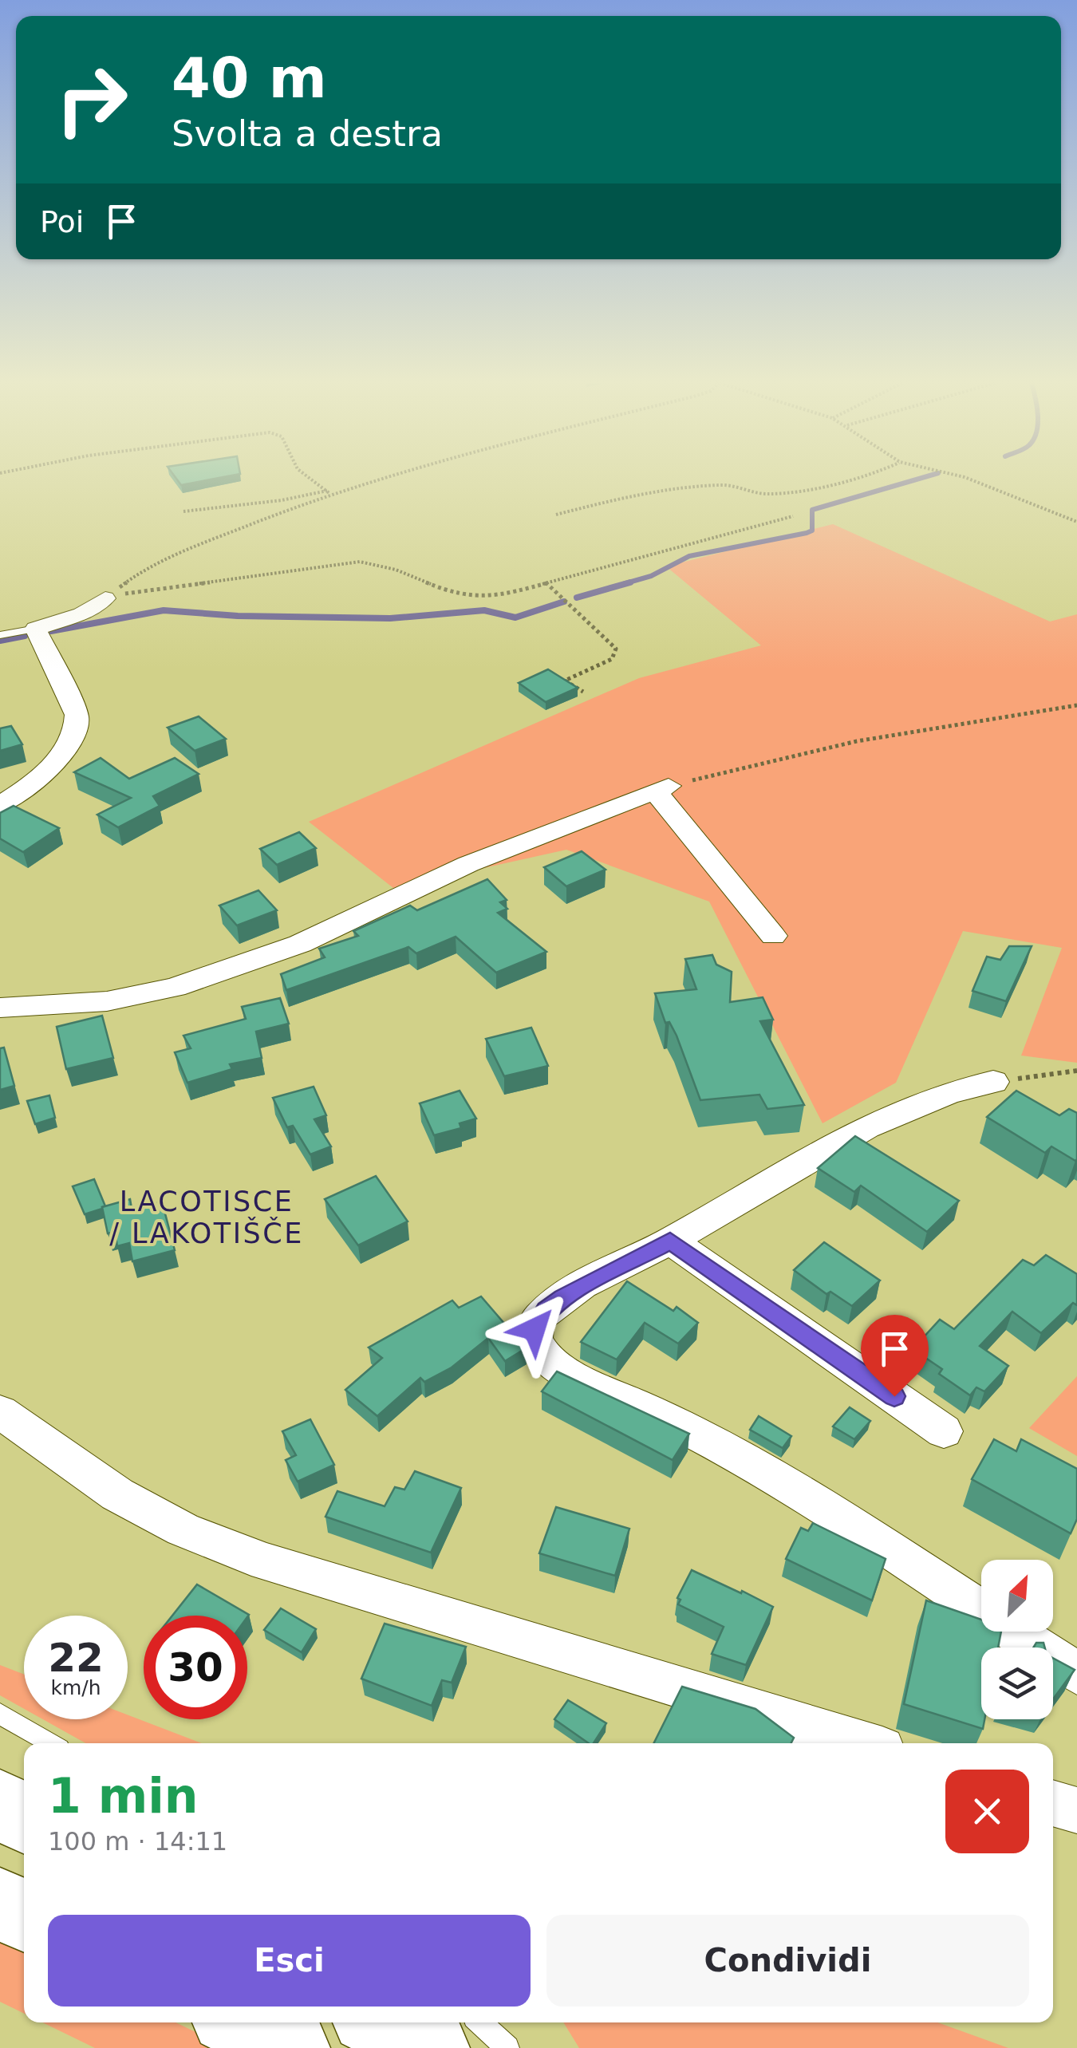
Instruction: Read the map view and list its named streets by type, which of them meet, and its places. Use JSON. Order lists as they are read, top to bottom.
{
  "districts": ["LACOTISCE / LAKOTIŠČE"],
  "north": "top right",
  "page": {
    "turn": ["40 m", "Svolta a destra"],
    "then": "Poi",
    "speed": "22 km/h",
    "limit": "30",
    "heading": ["1 min", "100 m · 14:11"],
    "buttons": ["Esci", "Condividi"]
  }
}
